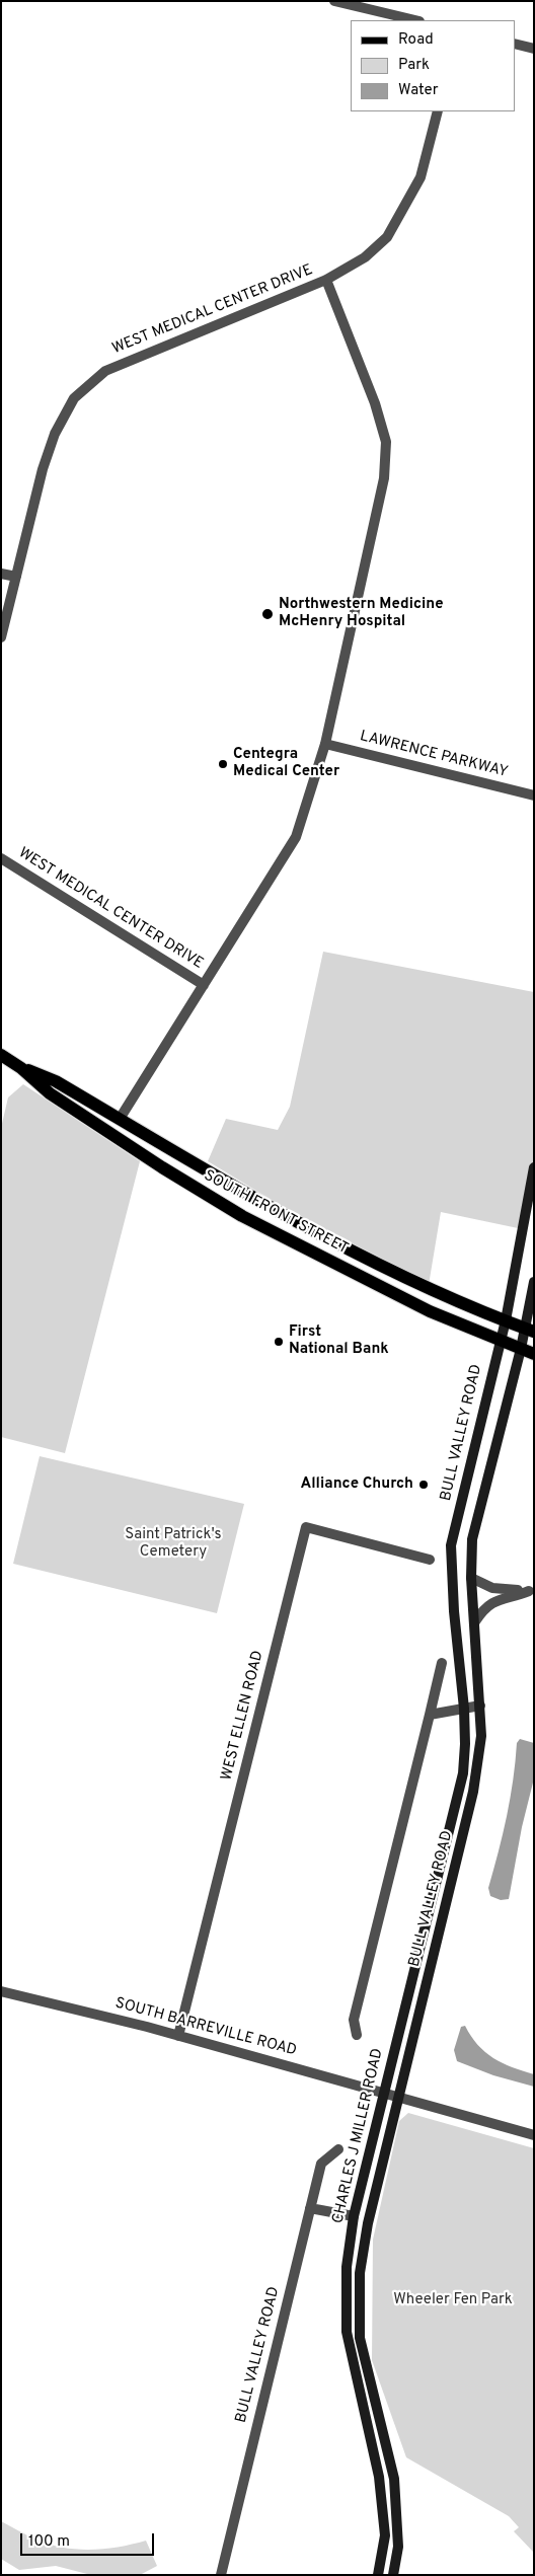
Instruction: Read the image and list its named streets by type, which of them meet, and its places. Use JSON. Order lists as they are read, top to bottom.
{
  "streets": {
    "main road": ["SOUTH FRONT STREET"],
    "street": [
      "WEST MEDICAL CENTER DRIVE",
      "LAWRENCE PARKWAY",
      "BULL VALLEY ROAD",
      "WEST ELLEN ROAD",
      "SOUTH BARREVILLE ROAD",
      "CHARLES J MILLER ROAD"
    ]
  },
  "crossings": [
    ["WEST MEDICAL CENTER DRIVE", "LAWRENCE PARKWAY"],
    ["WEST MEDICAL CENTER DRIVE", "SOUTH FRONT STREET"],
    ["SOUTH FRONT STREET", "BULL VALLEY ROAD"],
    ["BULL VALLEY ROAD", "SOUTH BARREVILLE ROAD"],
    ["BULL VALLEY ROAD", "CHARLES J MILLER ROAD"],
    ["WEST ELLEN ROAD", "SOUTH BARREVILLE ROAD"],
    ["SOUTH BARREVILLE ROAD", "CHARLES J MILLER ROAD"]
  ],
  "parks": ["Saint Patrick's Cemetery", "Wheeler Fen Park"],
  "places": [
    "Northwestern Medicine McHenry Hospital",
    "Centegra Medical Center",
    "First National Bank",
    "Alliance Church"
  ],
  "legend": ["Road", "Park", "Water"],
  "scale_bar": "100 m"
}
